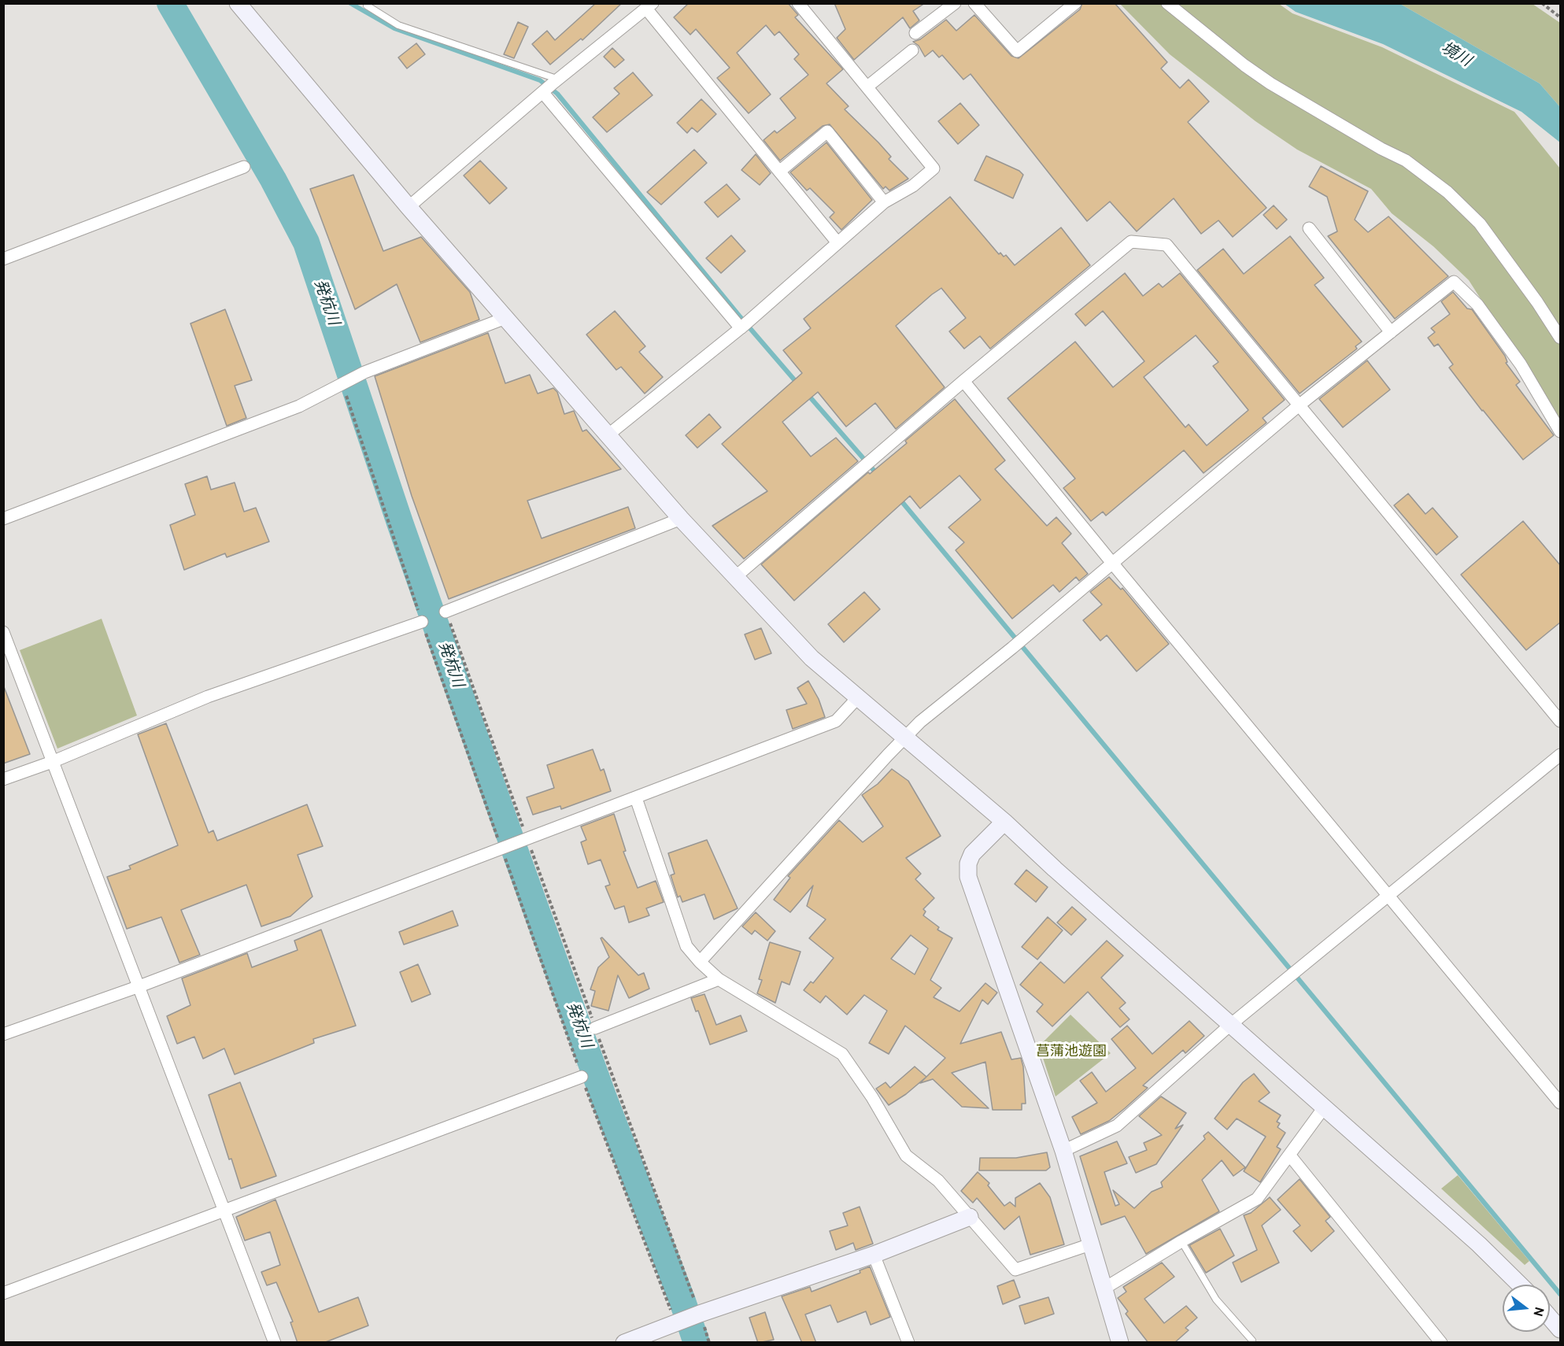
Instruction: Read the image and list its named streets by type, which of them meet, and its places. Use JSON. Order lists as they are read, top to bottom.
{
  "water": ["境川", "発杭川"],
  "parks": ["菖蒲池遊園"],
  "north": "right"
}
